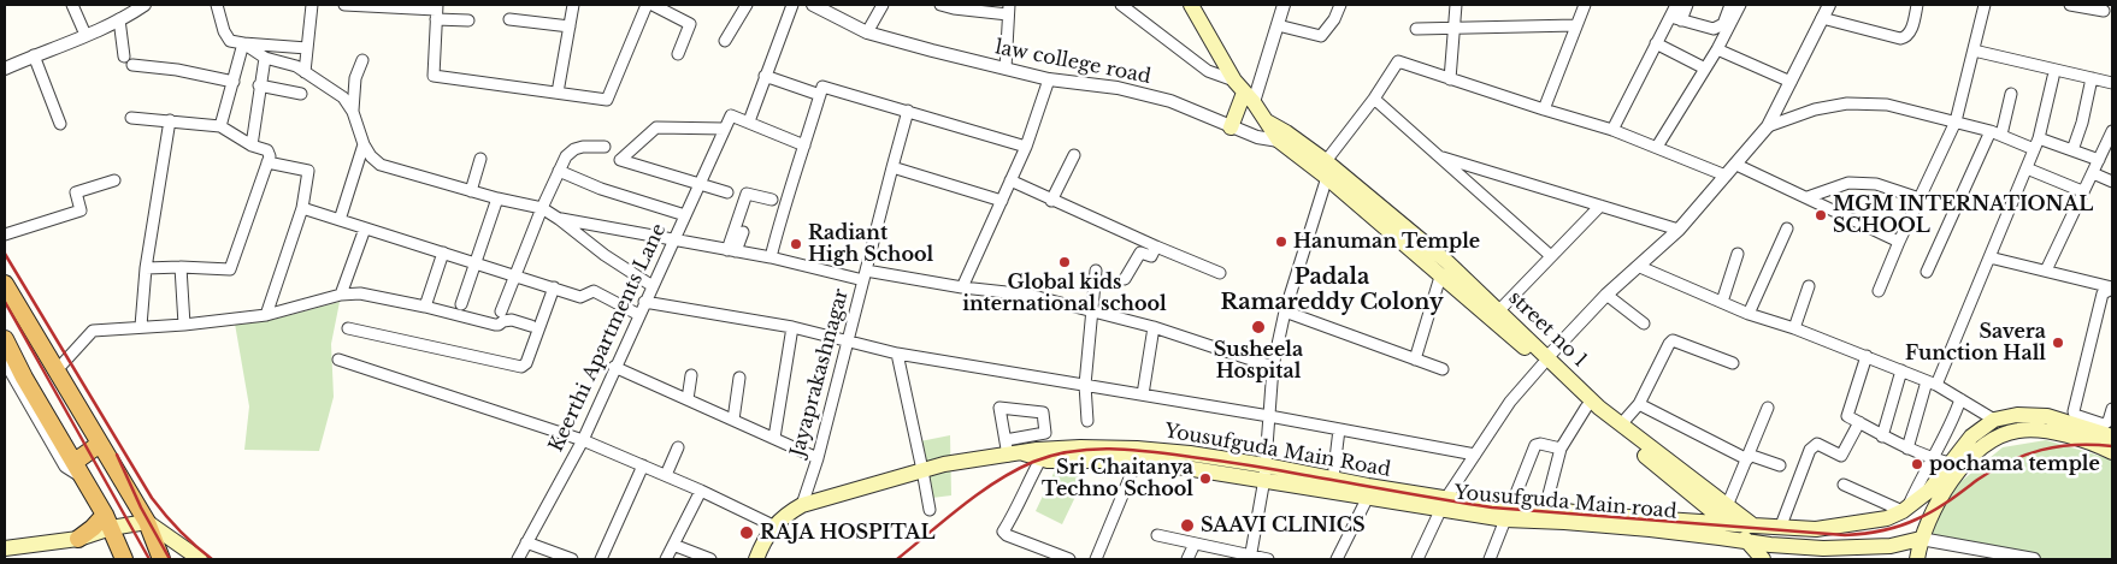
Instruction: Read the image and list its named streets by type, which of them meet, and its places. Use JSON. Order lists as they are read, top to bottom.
{
  "streets": {
    "main road": ["street no 1", "Yousufguda Main Road", "Yousufguda Main road"],
    "street": ["law college road", "Keerthi Apartments Lane", "Jayaprakashnagar"]
  },
  "crossings": [
    ["law college road", "street no 1"],
    ["street no 1", "Yousufguda Main Road"],
    ["street no 1", "Yousufguda Main road"],
    ["Jayaprakashnagar", "Yousufguda Main Road"],
    ["Yousufguda Main Road", "Yousufguda Main road"]
  ],
  "districts": ["Padala Ramareddy Colony"],
  "places": [
    "MGM INTERNATIONAL SCHOOL",
    "Hanuman Temple",
    "Radiant High School",
    "Global kids international school",
    "Susheela Hospital",
    "Savera Function Hall",
    "pochama temple",
    "Sri Chaitanya Techno School",
    "SAAVI CLINICS",
    "RAJA HOSPITAL"
  ]
}
